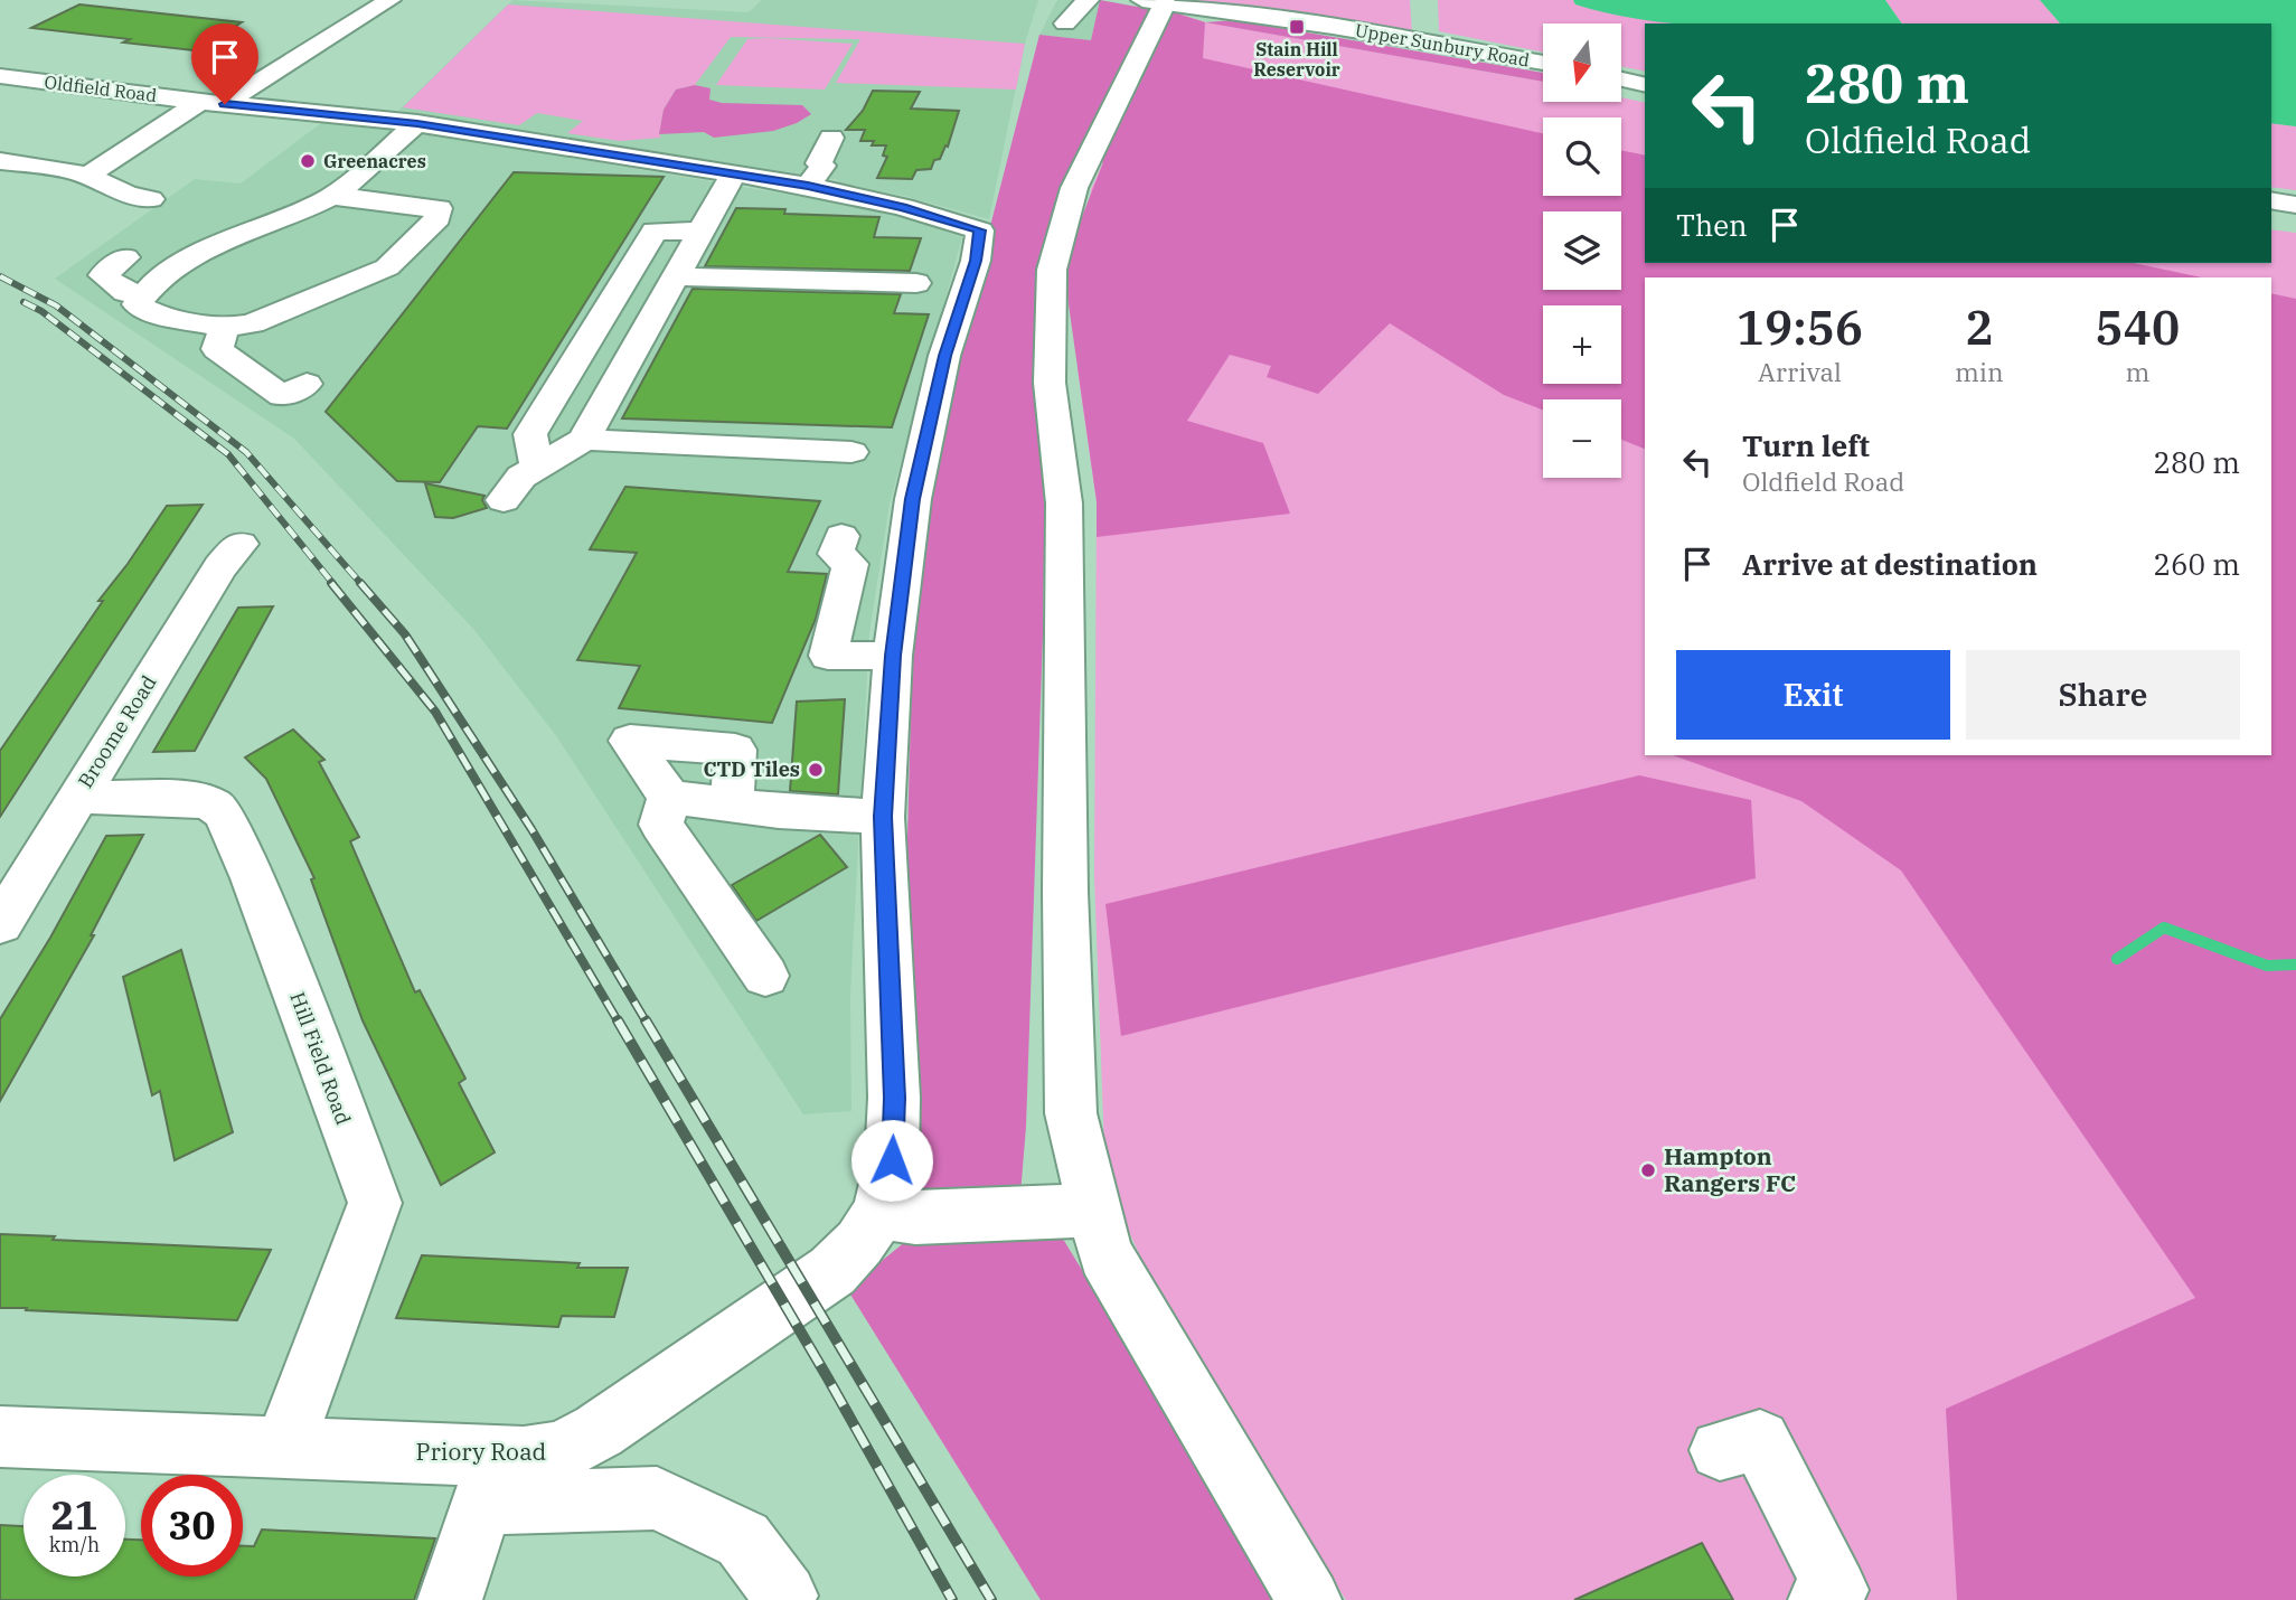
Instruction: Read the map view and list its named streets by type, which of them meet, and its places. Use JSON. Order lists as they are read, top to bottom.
{
  "streets": {
    "main road": [
      "Upper Sunbury Road",
      "Oldfield Road",
      "Broome Road",
      "Hill Field Road",
      "Priory Road"
    ]
  },
  "crossings": [
    ["Oldfield Road", "Priory Road"],
    ["Broome Road", "Hill Field Road"],
    ["Hill Field Road", "Priory Road"]
  ],
  "places": {
    "transit": ["Stain Hill Reservoir"],
    "other": ["Greenacres", "CTD Tiles", "Hampton Rangers FC"]
  },
  "north": "bottom",
  "page": {
    "map_buttons": ["+", "−"],
    "turn": ["280 m", "Oldfield Road"],
    "then": "Then",
    "eta": [
      "19:56",
      "Arrival",
      "2",
      "min",
      "540",
      "m"
    ],
    "list": [
      {
        "name": "Turn left",
        "note": "Oldfield Road",
        "value": "280 m"
      },
      {
        "name": "Arrive at destination",
        "value": "260 m"
      }
    ],
    "buttons": ["Exit", "Share"],
    "speed": "21 km/h",
    "limit": "30"
  }
}
